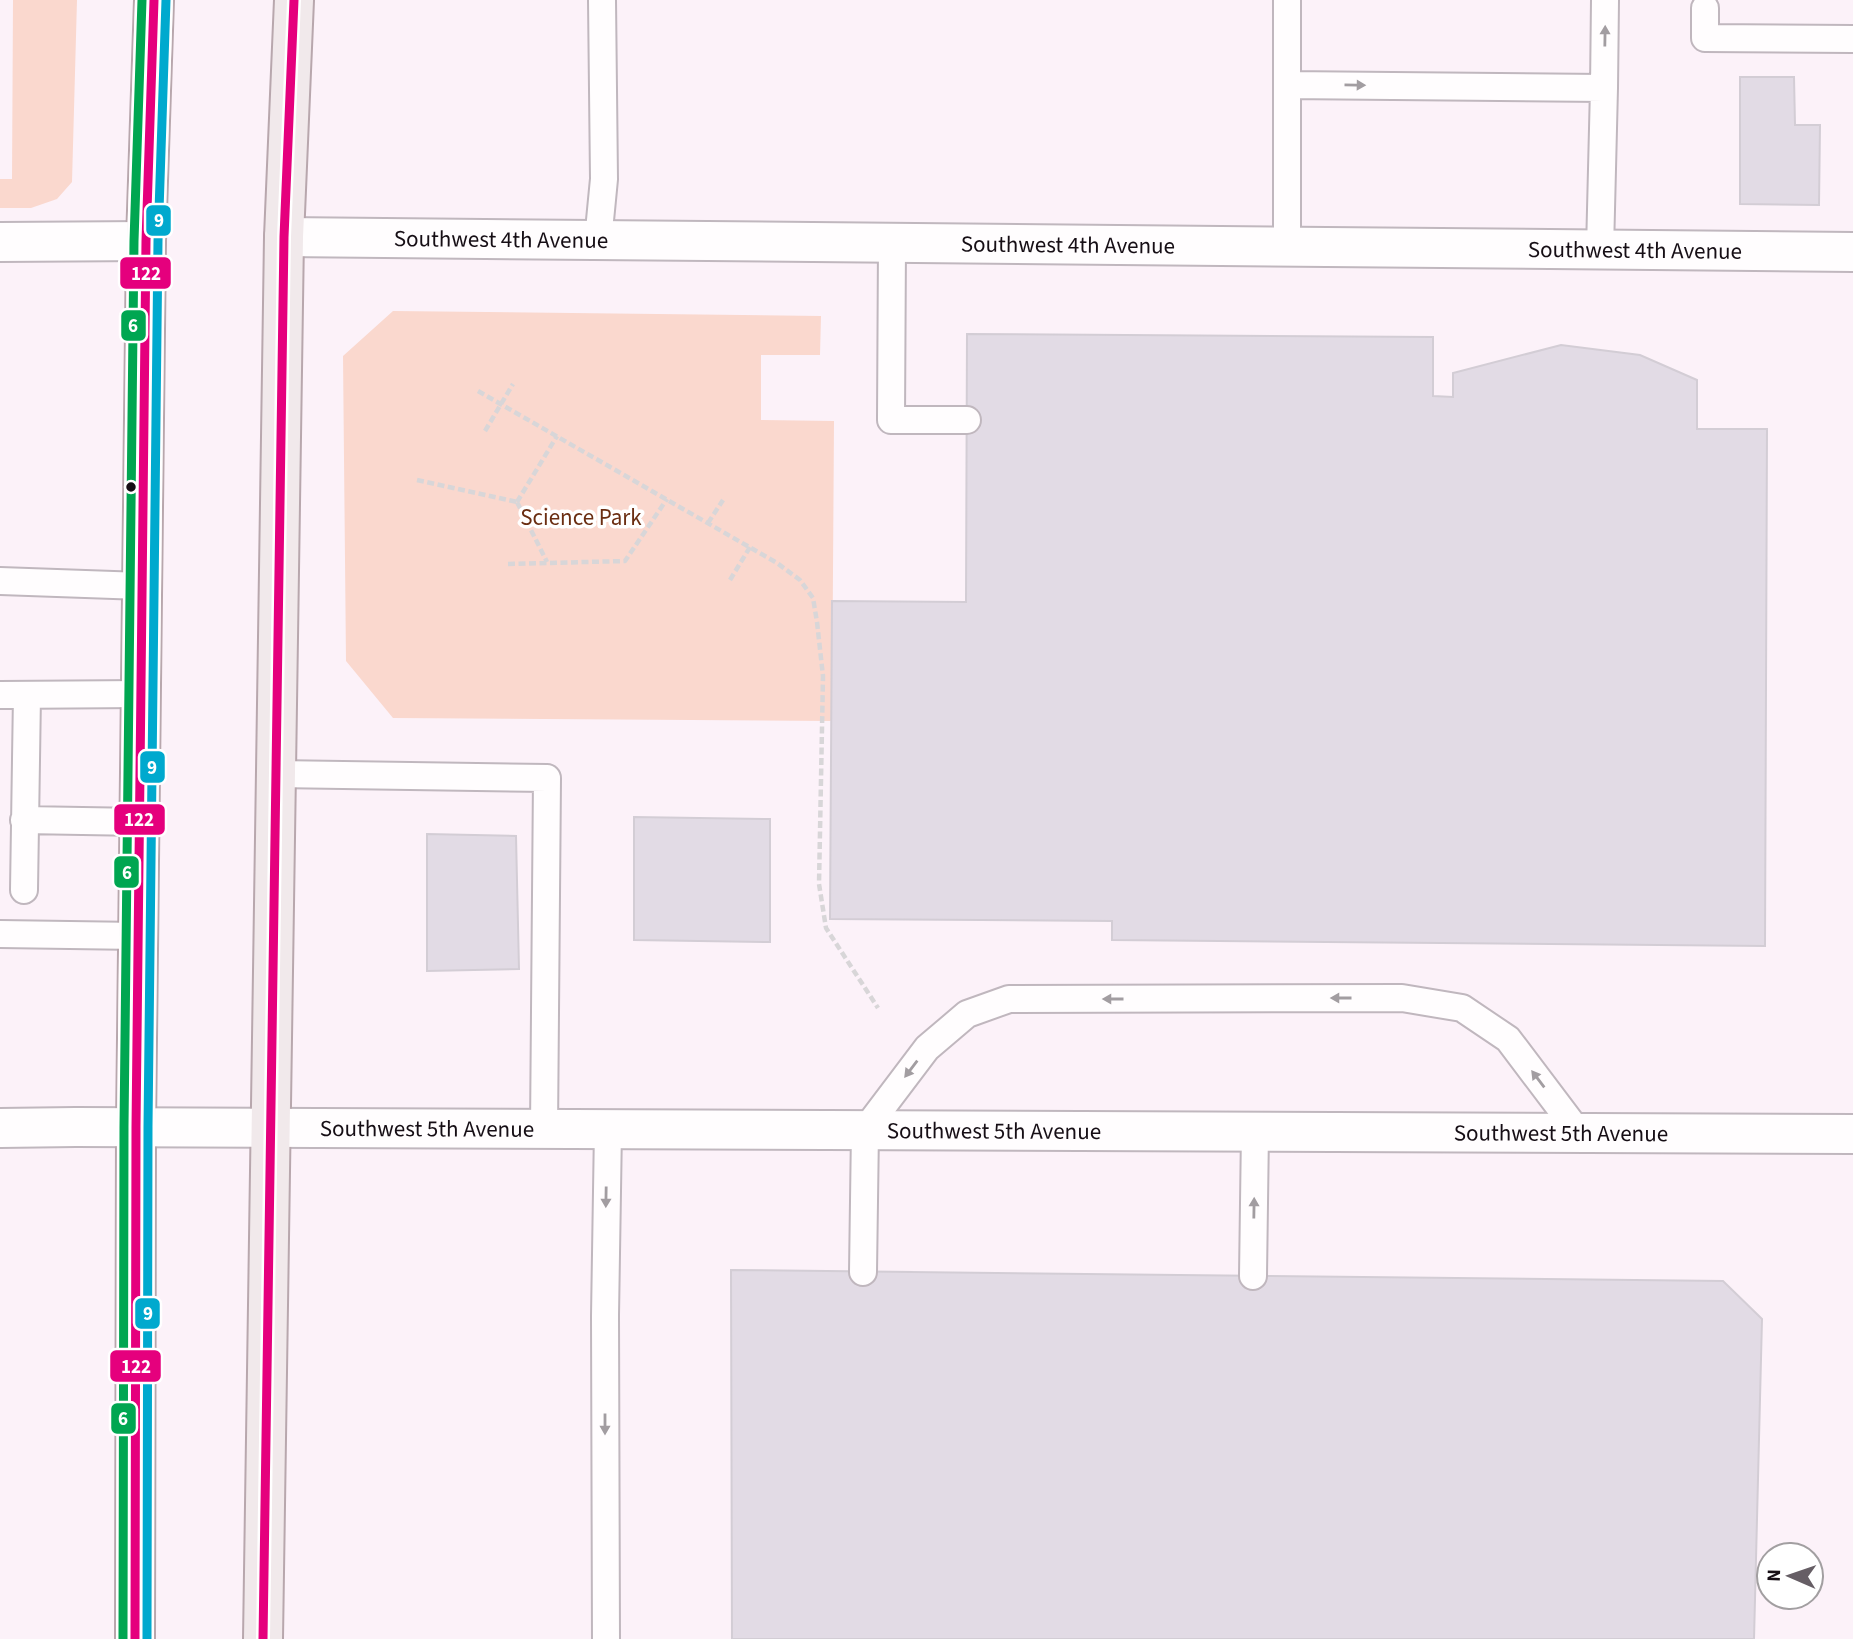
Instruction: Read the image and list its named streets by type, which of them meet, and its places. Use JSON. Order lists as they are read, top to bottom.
{
  "streets": {
    "street": ["Southwest 4th Avenue", "Southwest 5th Avenue"]
  },
  "parks": ["Science Park"],
  "lines": ["transit line 122", "transit line 9", "transit line 6"],
  "north": "left"
}
